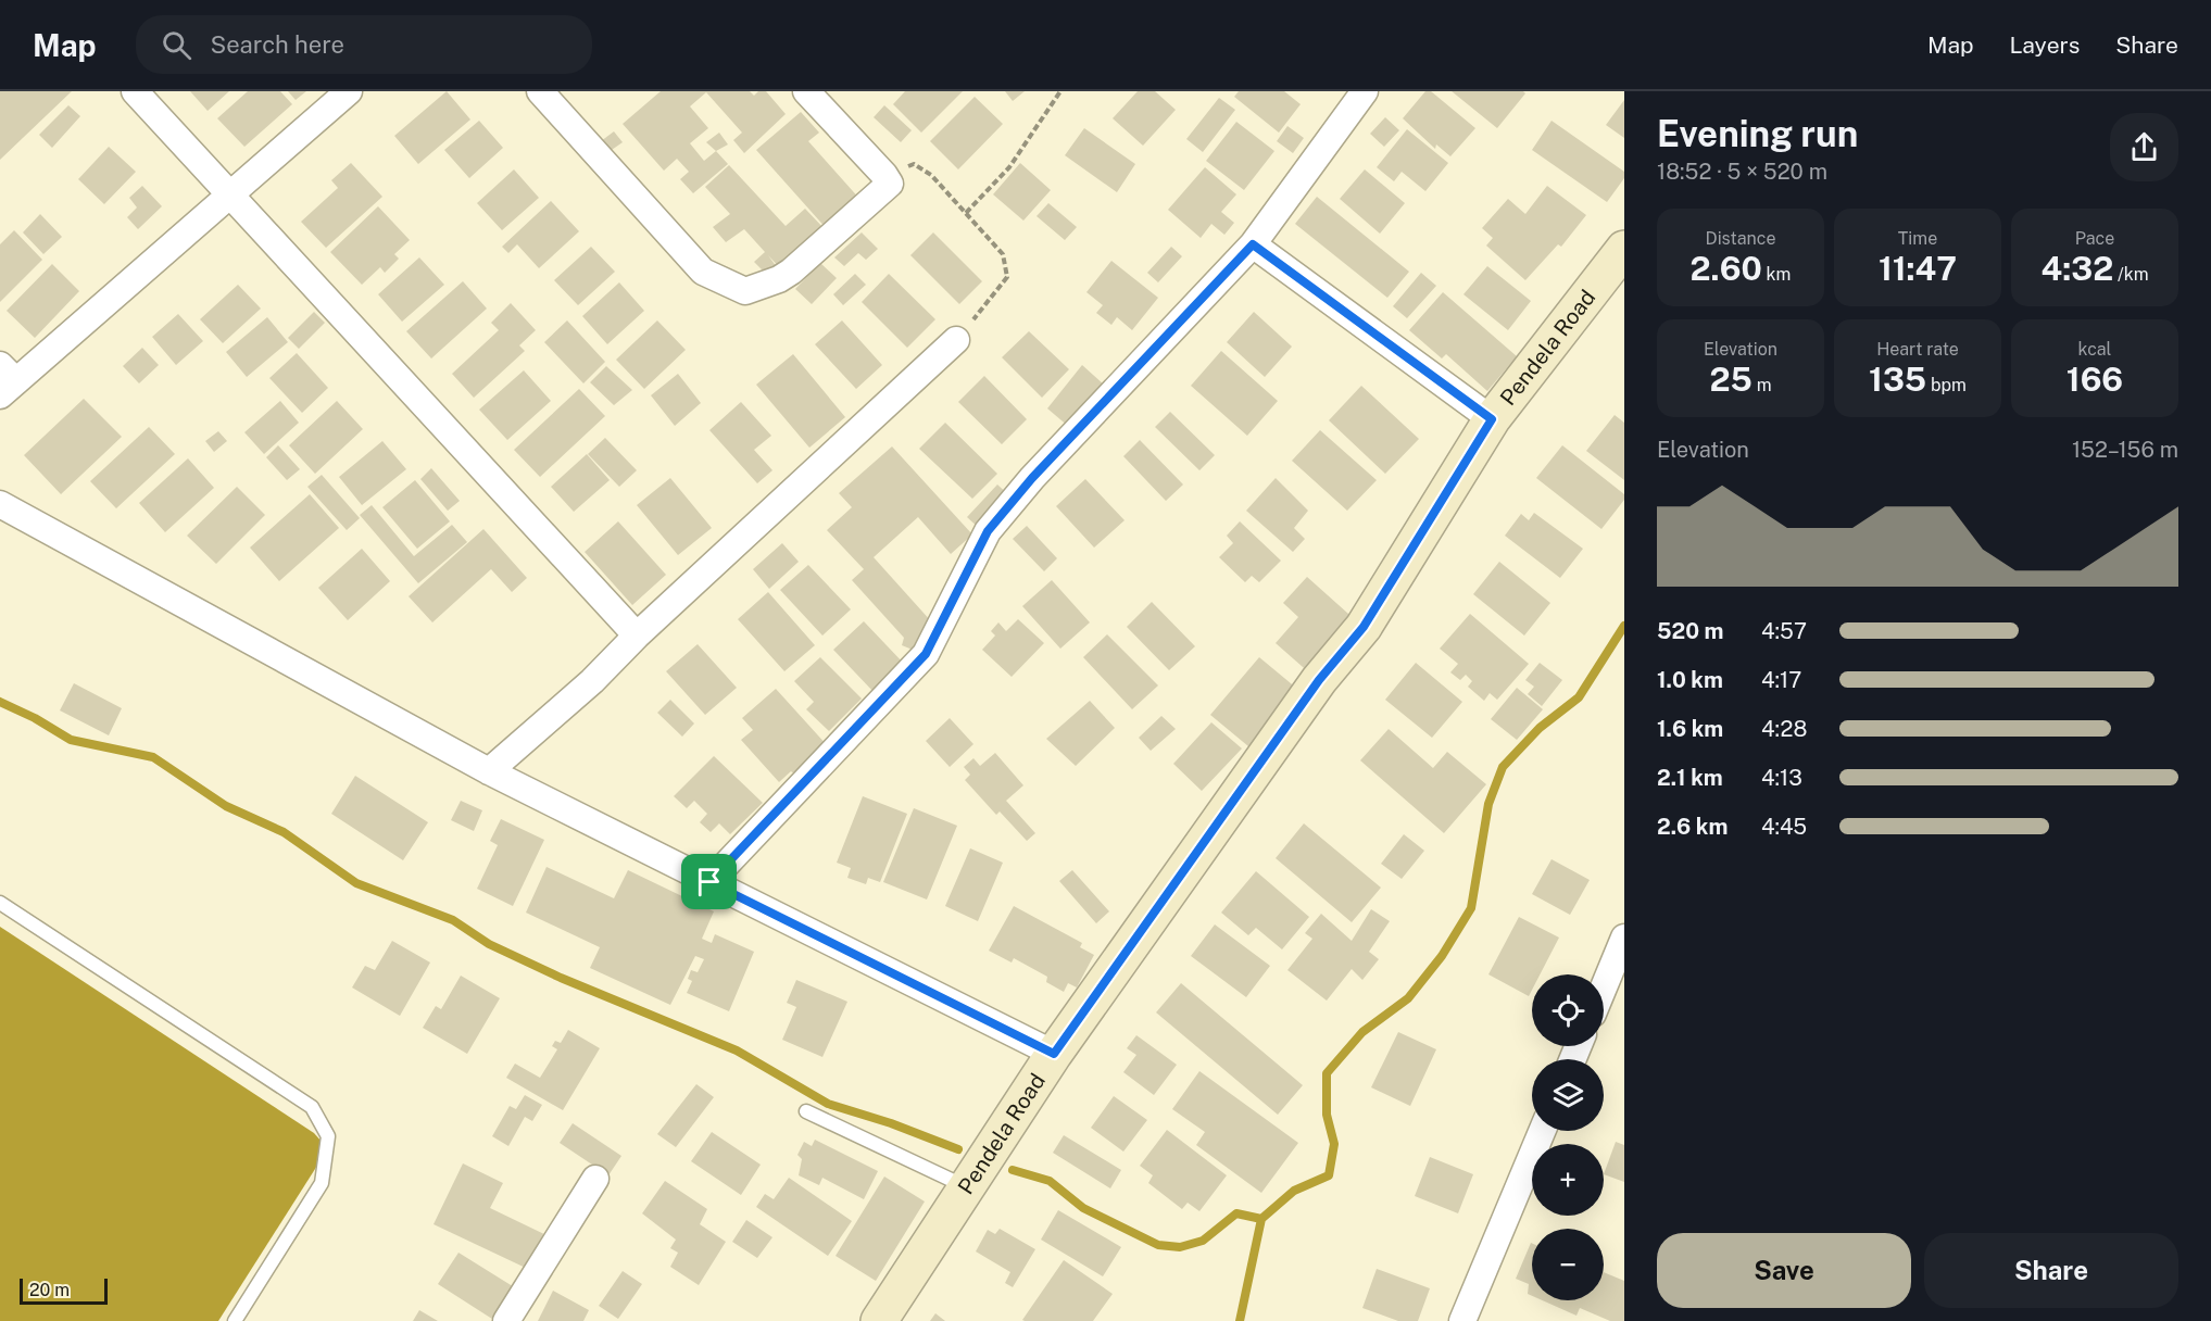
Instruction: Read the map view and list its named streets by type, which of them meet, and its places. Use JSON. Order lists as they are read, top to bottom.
{
  "streets": {
    "street": ["Pendela Road"]
  },
  "scale_bar": "20 m",
  "page": {
    "header": "Map",
    "search": "Search here",
    "nav": ["Map", "Layers", "Share"],
    "heading": ["Evening run", "18:52 · 5 × 520 m"],
    "stats": [
      ["Distance", "2.60 km"],
      ["Time", "11:47"],
      ["Pace", "4:32 /km"],
      ["Elevation", "25 m"],
      ["Heart rate", "135 bpm"],
      ["kcal", "166"]
    ],
    "chart": ["Elevation", "152–156 m"],
    "list": [
      {
        "name": "520 m",
        "note": "4:57"
      },
      {
        "name": "1.0 km",
        "note": "4:17"
      },
      {
        "name": "1.6 km",
        "note": "4:28"
      },
      {
        "name": "2.1 km",
        "note": "4:13"
      },
      {
        "name": "2.6 km",
        "note": "4:45"
      }
    ],
    "map_buttons": ["+", "−"],
    "buttons": ["Save", "Share"],
    "scale": "20 m"
  }
}
